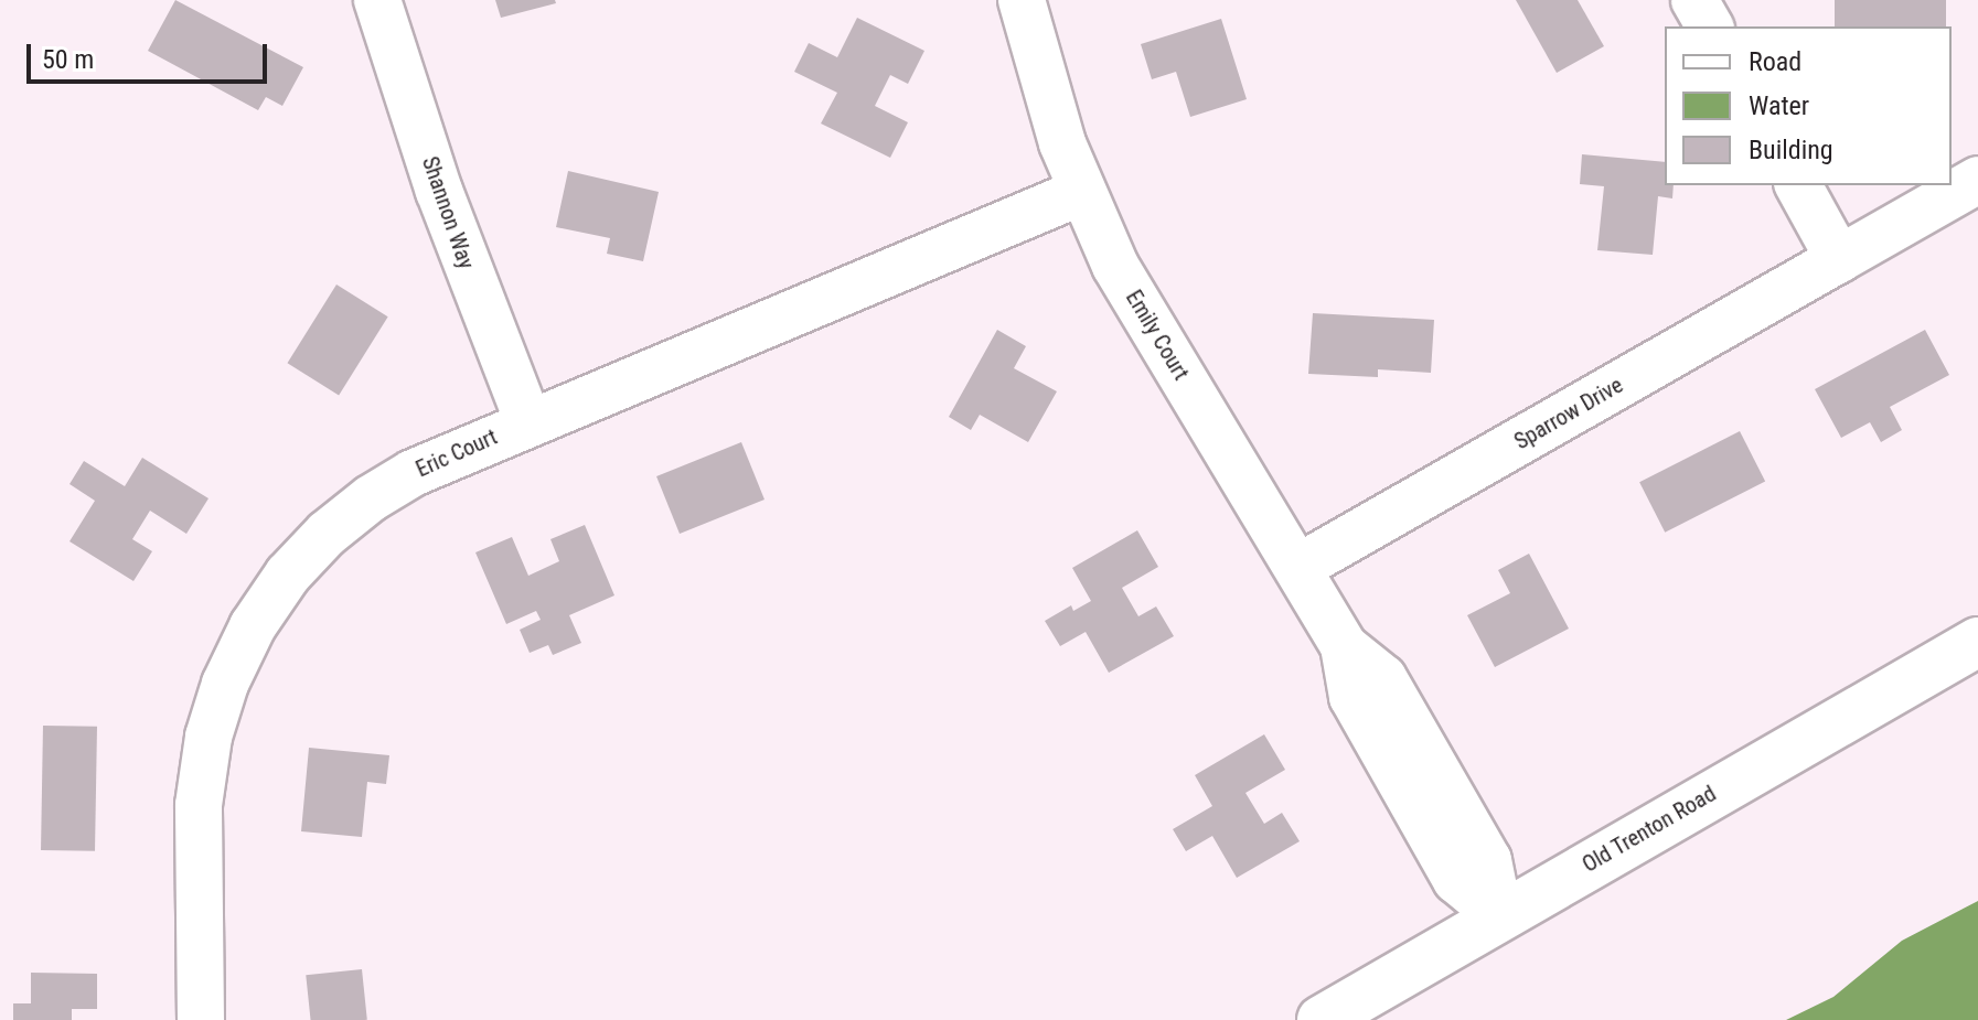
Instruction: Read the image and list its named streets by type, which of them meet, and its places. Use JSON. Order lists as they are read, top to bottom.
{
  "streets": {
    "main road": ["Old Trenton Road"],
    "street": [
      "Shannon Way",
      "Emily Court",
      "Sparrow Drive",
      "Eric Court"
    ]
  },
  "crossings": [
    ["Shannon Way", "Eric Court"],
    ["Emily Court", "Sparrow Drive"],
    ["Emily Court", "Eric Court"],
    ["Emily Court", "Old Trenton Road"]
  ],
  "legend": ["Road", "Water", "Building"],
  "scale_bar": "50 m"
}
